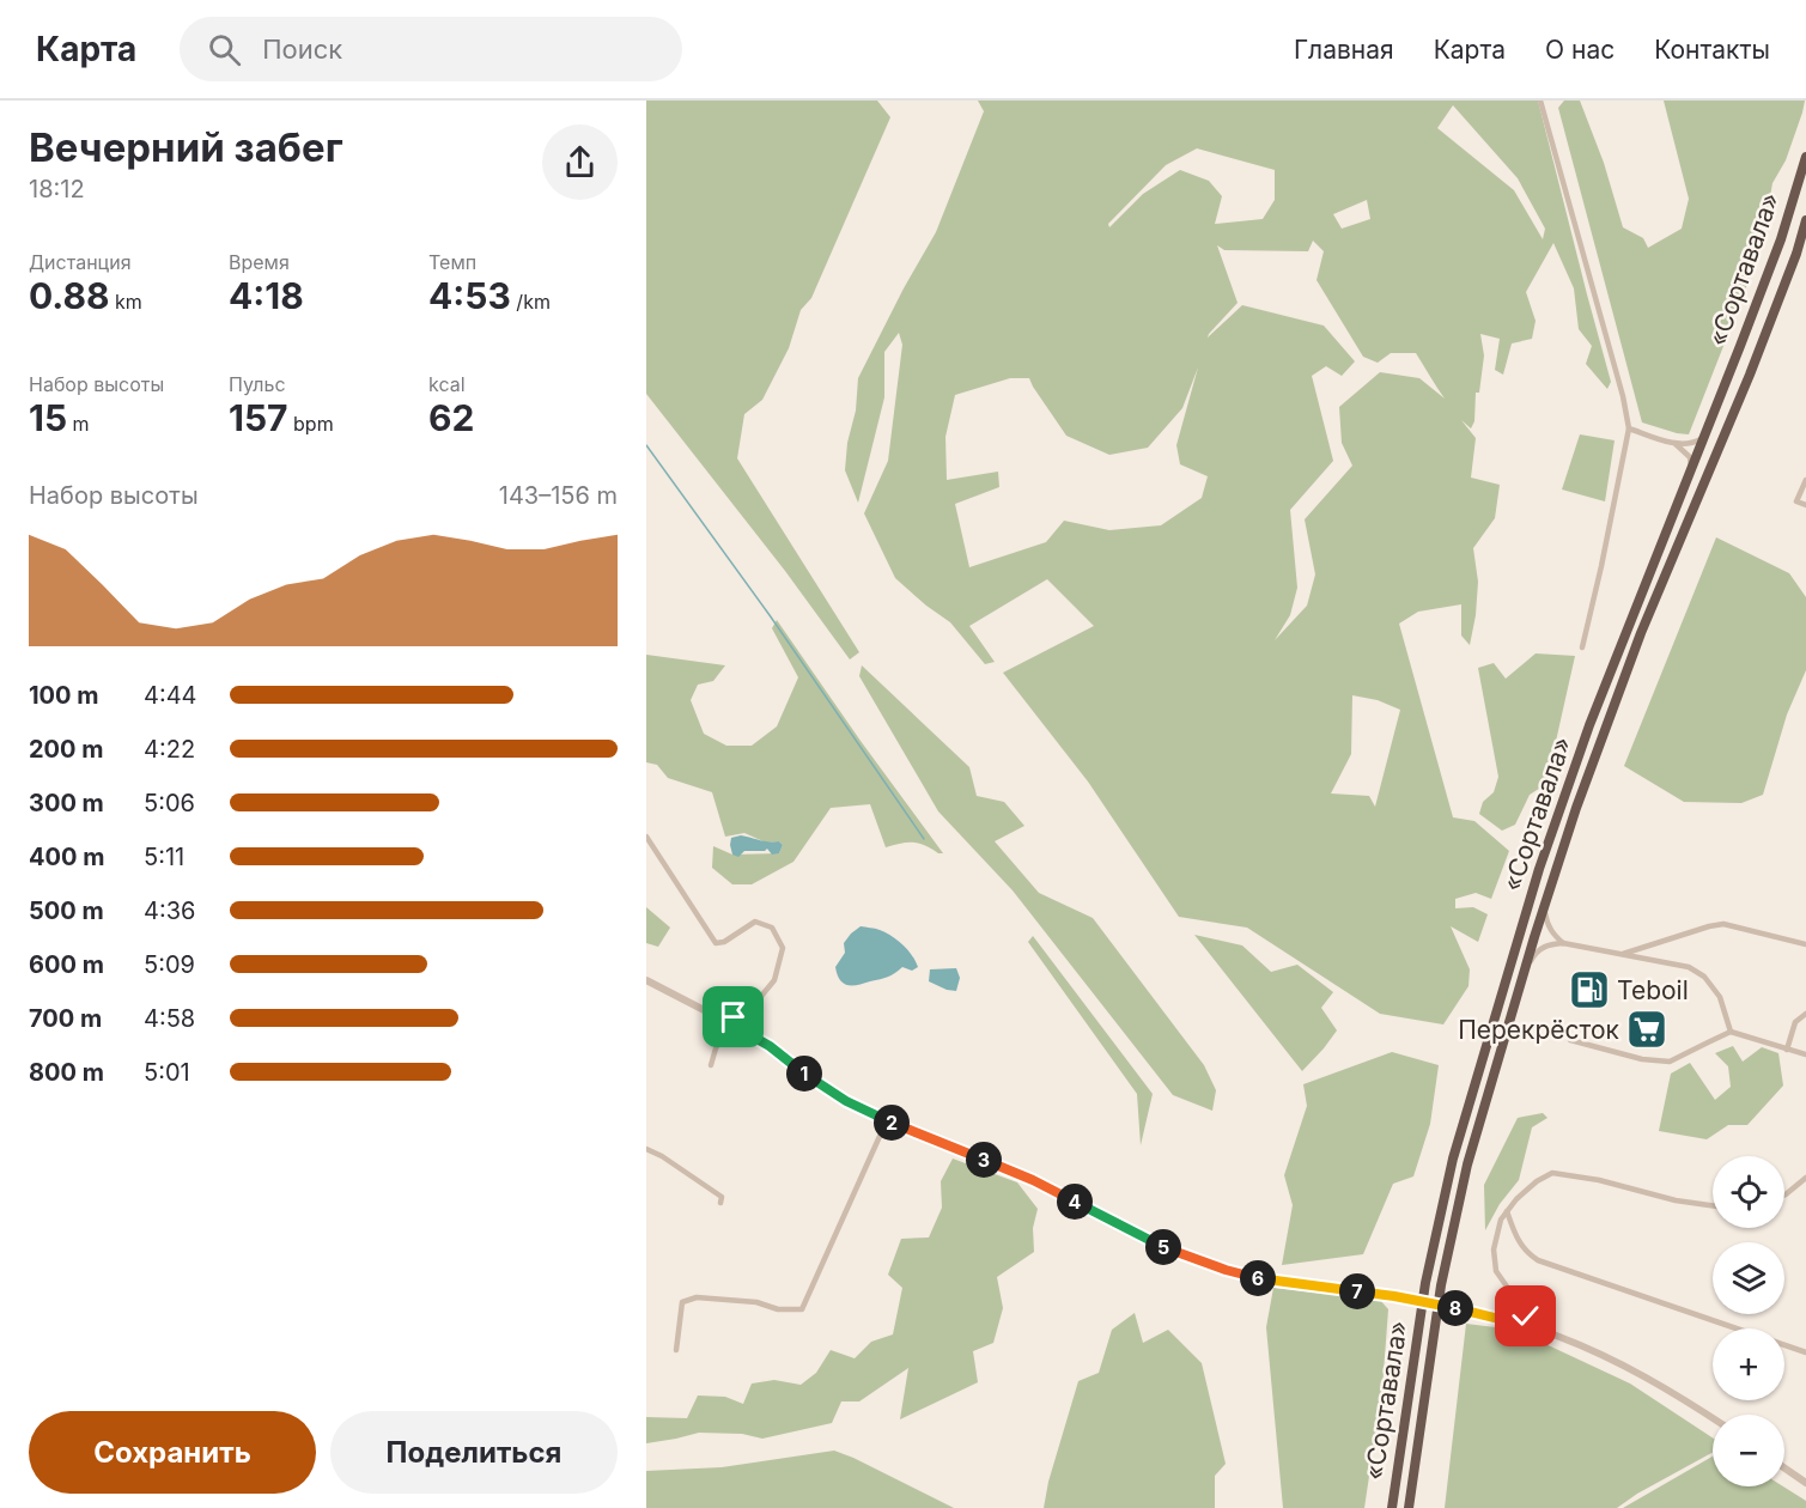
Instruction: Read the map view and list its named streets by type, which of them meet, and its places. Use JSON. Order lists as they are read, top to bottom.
{
  "streets": {
    "highway": ["«Сортавала»"]
  },
  "places": {
    "fuel station": ["Teboil"],
    "supermarket": ["Перекрёсток"]
  },
  "page": {
    "header": "Карта",
    "search": "Поиск",
    "nav": [
      "Главная",
      "Карта",
      "О нас",
      "Контакты"
    ],
    "heading": ["Вечерний забег", "18:12"],
    "stats": [
      ["Дистанция", "0.88 km"],
      ["Время", "4:18"],
      ["Темп", "4:53 /km"],
      ["Набор высоты", "15 m"],
      ["Пульс", "157 bpm"],
      ["kcal", "62"]
    ],
    "chart": ["Набор высоты", "143–156 m"],
    "list": [
      {
        "name": "100 m",
        "note": "4:44"
      },
      {
        "name": "200 m",
        "note": "4:22"
      },
      {
        "name": "300 m",
        "note": "5:06"
      },
      {
        "name": "400 m",
        "note": "5:11"
      },
      {
        "name": "500 m",
        "note": "4:36"
      },
      {
        "name": "600 m",
        "note": "5:09"
      },
      {
        "name": "700 m",
        "note": "4:58"
      },
      {
        "name": "800 m",
        "note": "5:01"
      }
    ],
    "pins": [
      "1",
      "2",
      "3",
      "4",
      "5",
      "6",
      "7",
      "8"
    ],
    "map_buttons": ["+", "−"],
    "buttons": ["Сохранить", "Поделиться"]
  }
}
